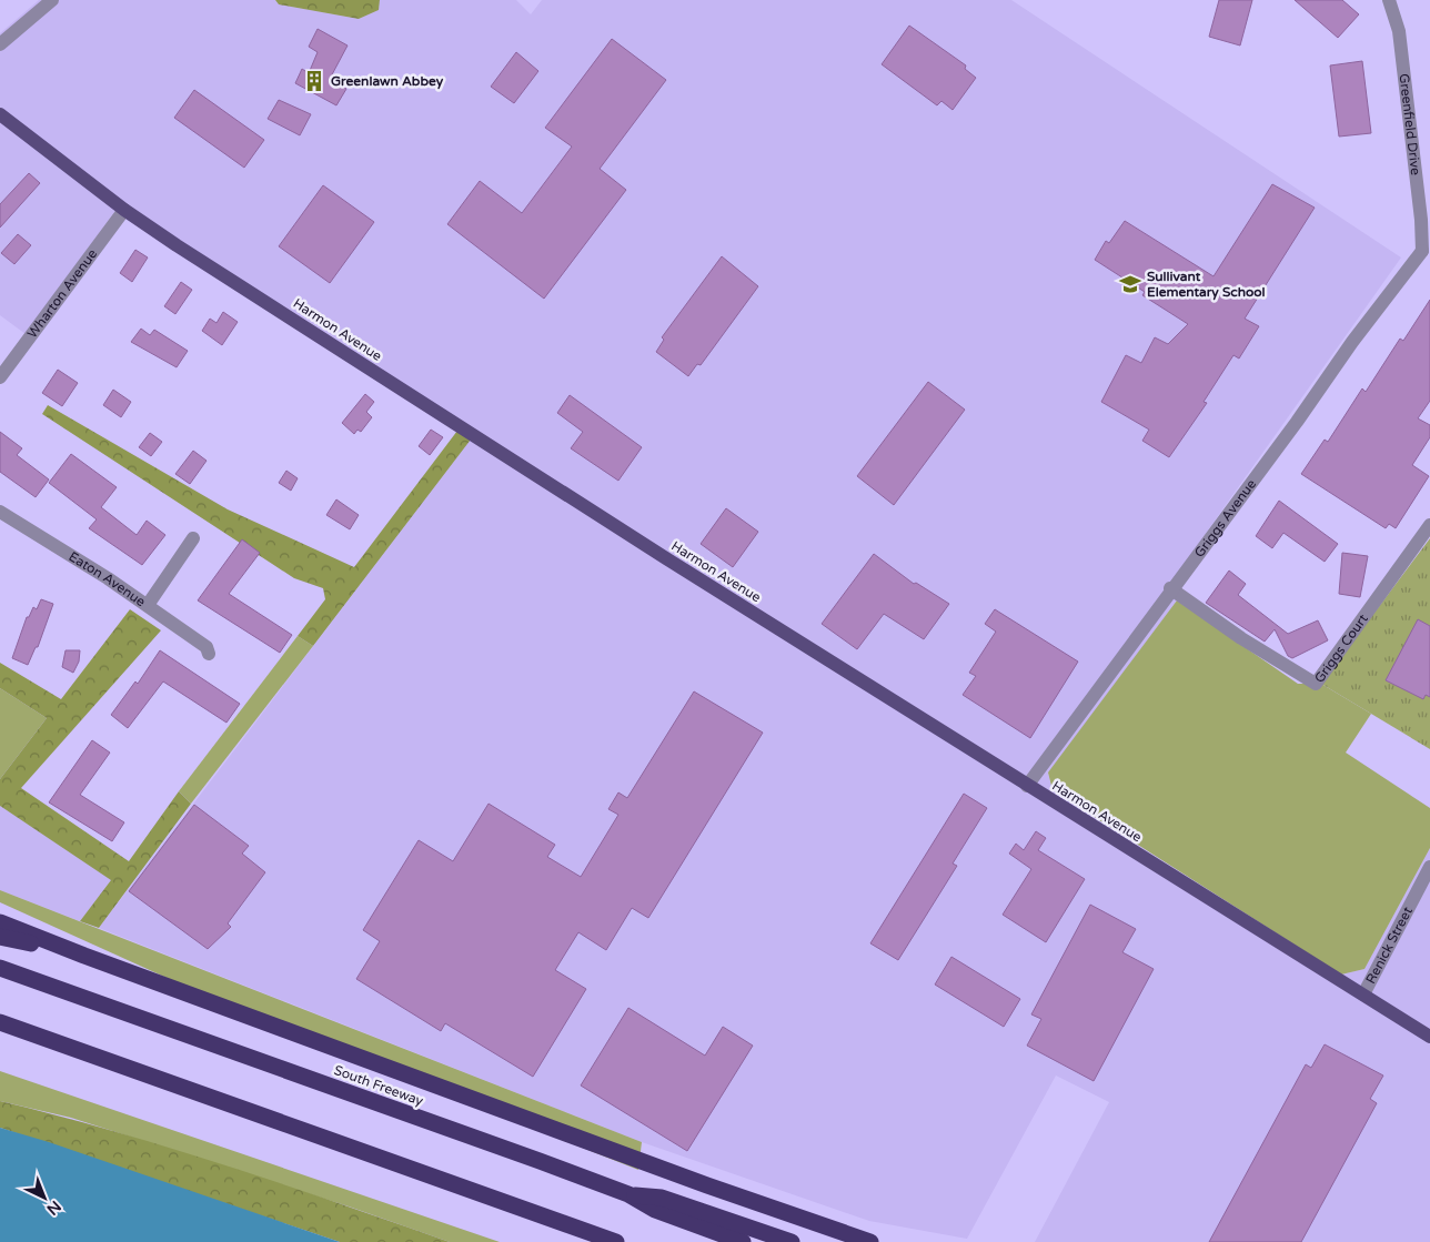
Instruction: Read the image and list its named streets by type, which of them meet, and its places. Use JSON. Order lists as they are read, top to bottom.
{
  "streets": {
    "highway": ["South Freeway"],
    "main road": ["Harmon Avenue"],
    "street": [
      "Greenfield Drive",
      "Wharton Avenue",
      "Griggs Avenue",
      "Eaton Avenue",
      "Griggs Court",
      "Renick Street"
    ]
  },
  "crossings": [
    ["Greenfield Drive", "Griggs Avenue"],
    ["Wharton Avenue", "Harmon Avenue"],
    ["Harmon Avenue", "Griggs Avenue"],
    ["Harmon Avenue", "Renick Street"],
    ["Griggs Avenue", "Griggs Court"]
  ],
  "places": {
    "building": ["Greenlawn Abbey"],
    "school or university": ["Sullivant Elementary School"]
  },
  "north": "bottom right"
}
